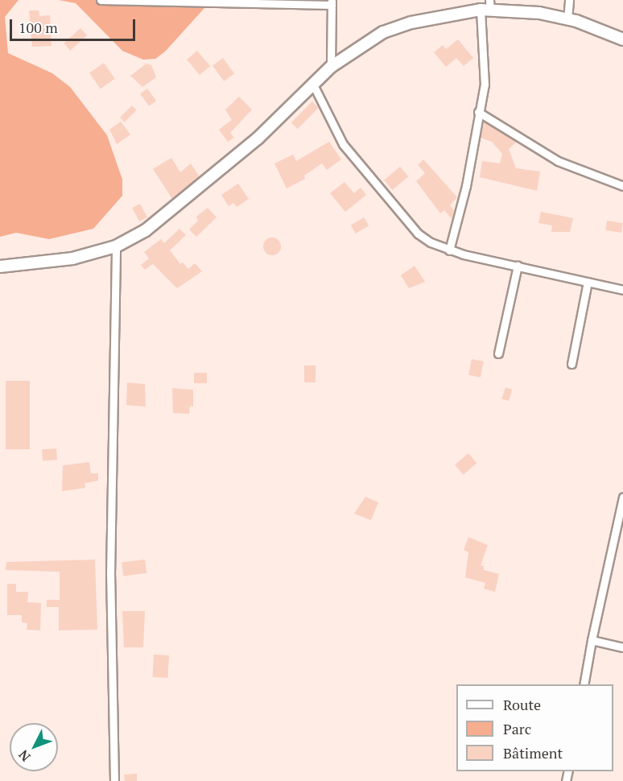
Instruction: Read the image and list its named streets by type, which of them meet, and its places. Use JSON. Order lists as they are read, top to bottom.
{
  "legend": ["Route", "Parc", "Bâtiment"],
  "scale_bar": "100 m",
  "north": "bottom left"
}
